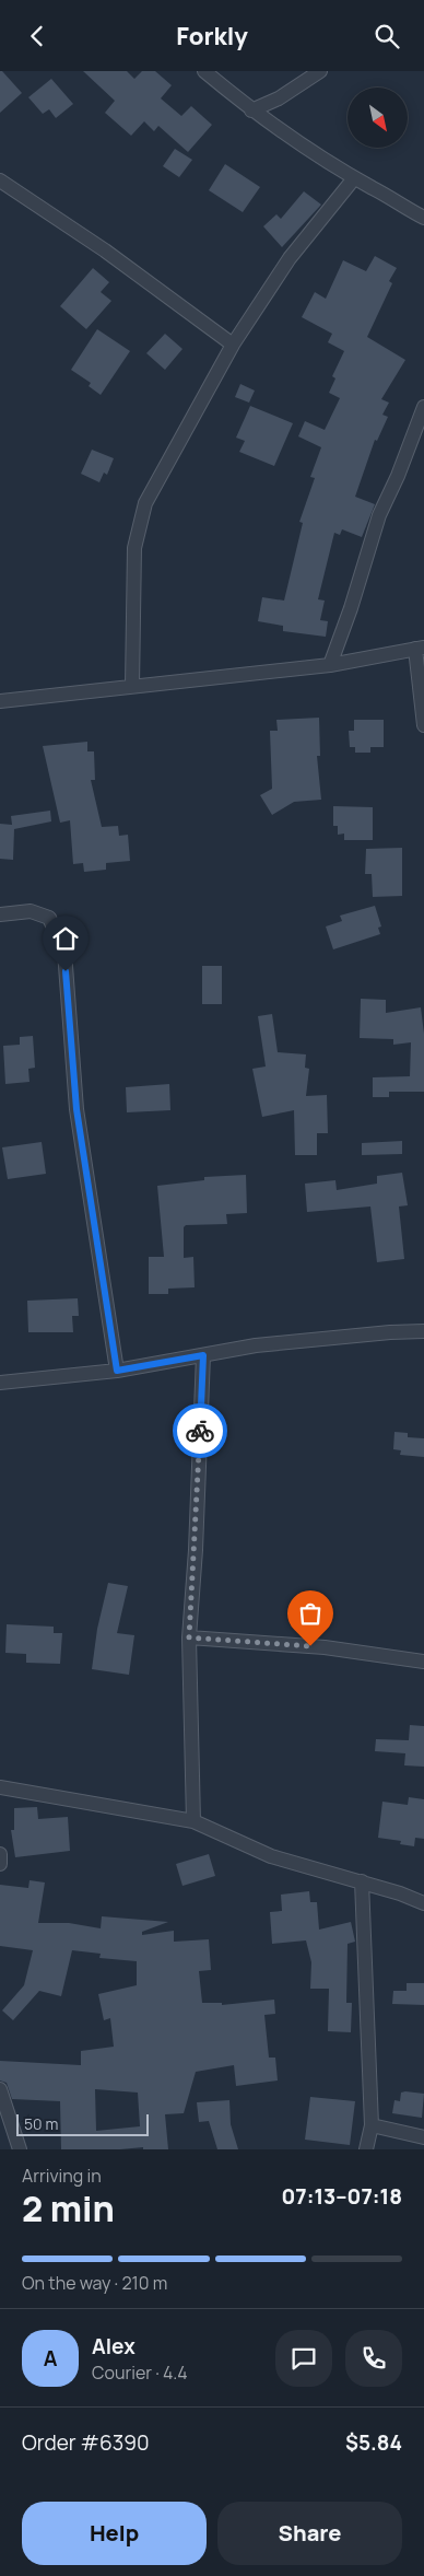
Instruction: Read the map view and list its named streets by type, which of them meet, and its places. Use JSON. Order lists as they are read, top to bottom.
{
  "scale_bar": "50 m",
  "north": "bottom right",
  "page": {
    "header": "Forkly",
    "scale": "50 m",
    "heading": ["2 min", "Arriving in", "07:13–07:18"],
    "panel": [
      "Alex",
      "Courier · 4.4",
      "Order #6390",
      "$5.84"
    ],
    "bar": "On the way · 210 m",
    "round": "A",
    "buttons": ["Help", "Share"]
  }
}
